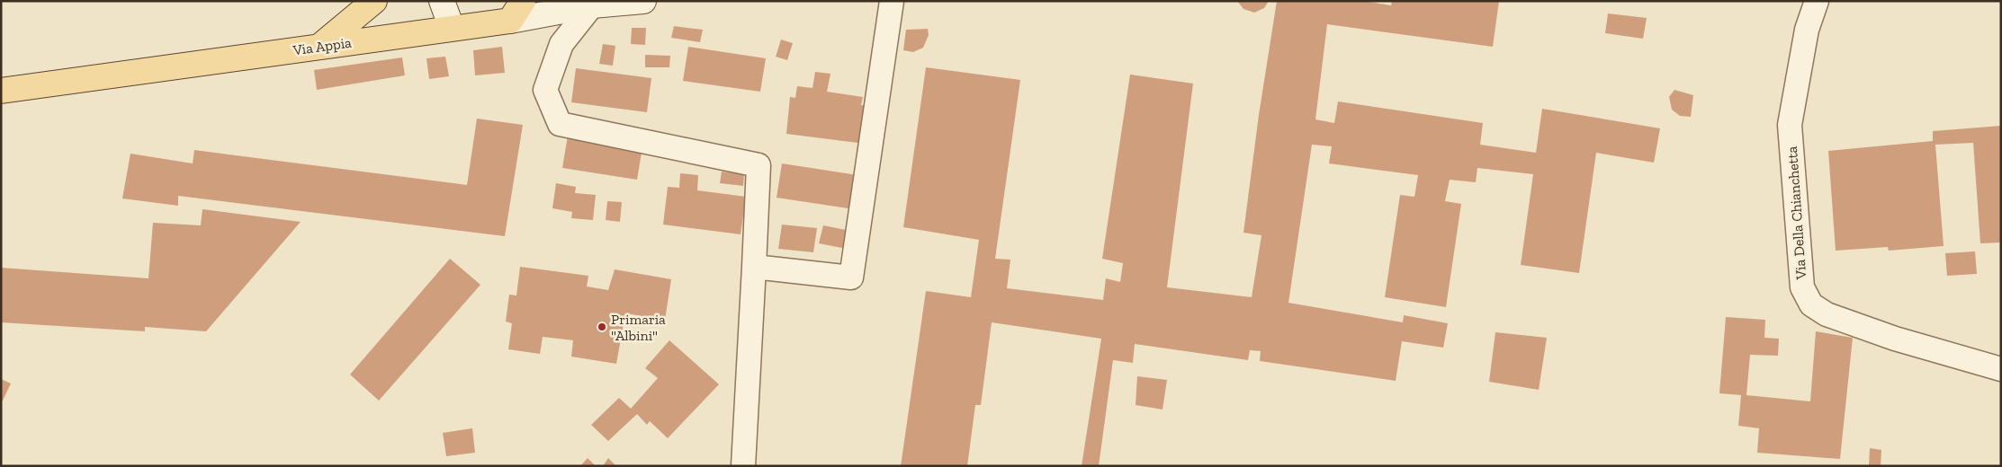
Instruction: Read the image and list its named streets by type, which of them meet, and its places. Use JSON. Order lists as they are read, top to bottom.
{
  "streets": {
    "main road": ["Via Appia"],
    "street": ["Via Della Chianchetta"]
  },
  "places": ["Primaria \"Albini\""]
}
